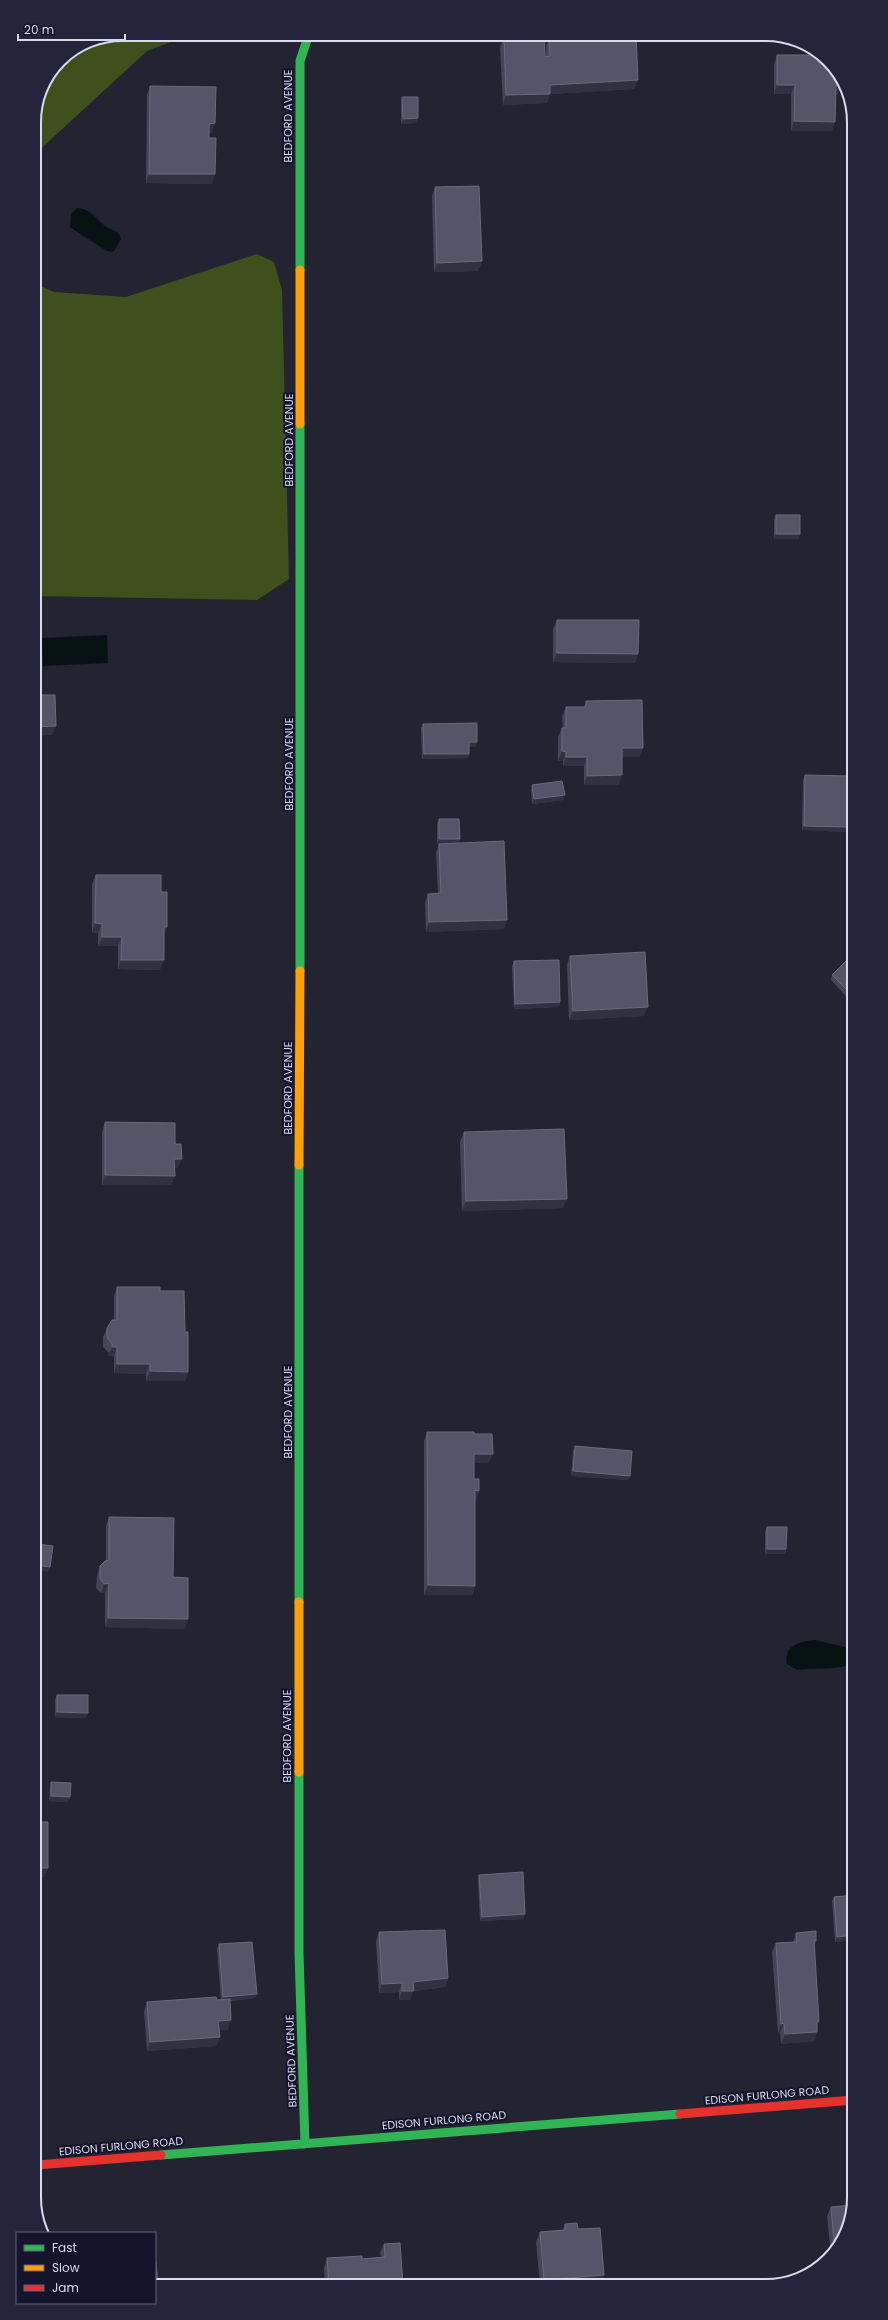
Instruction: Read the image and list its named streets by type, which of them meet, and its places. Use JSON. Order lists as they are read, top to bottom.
{
  "streets": {
    "street": ["BEDFORD AVENUE", "EDISON FURLONG ROAD"]
  },
  "crossings": [
    ["BEDFORD AVENUE", "EDISON FURLONG ROAD"]
  ],
  "legend": ["Fast", "Slow", "Jam"],
  "scale_bar": "20 m"
}
